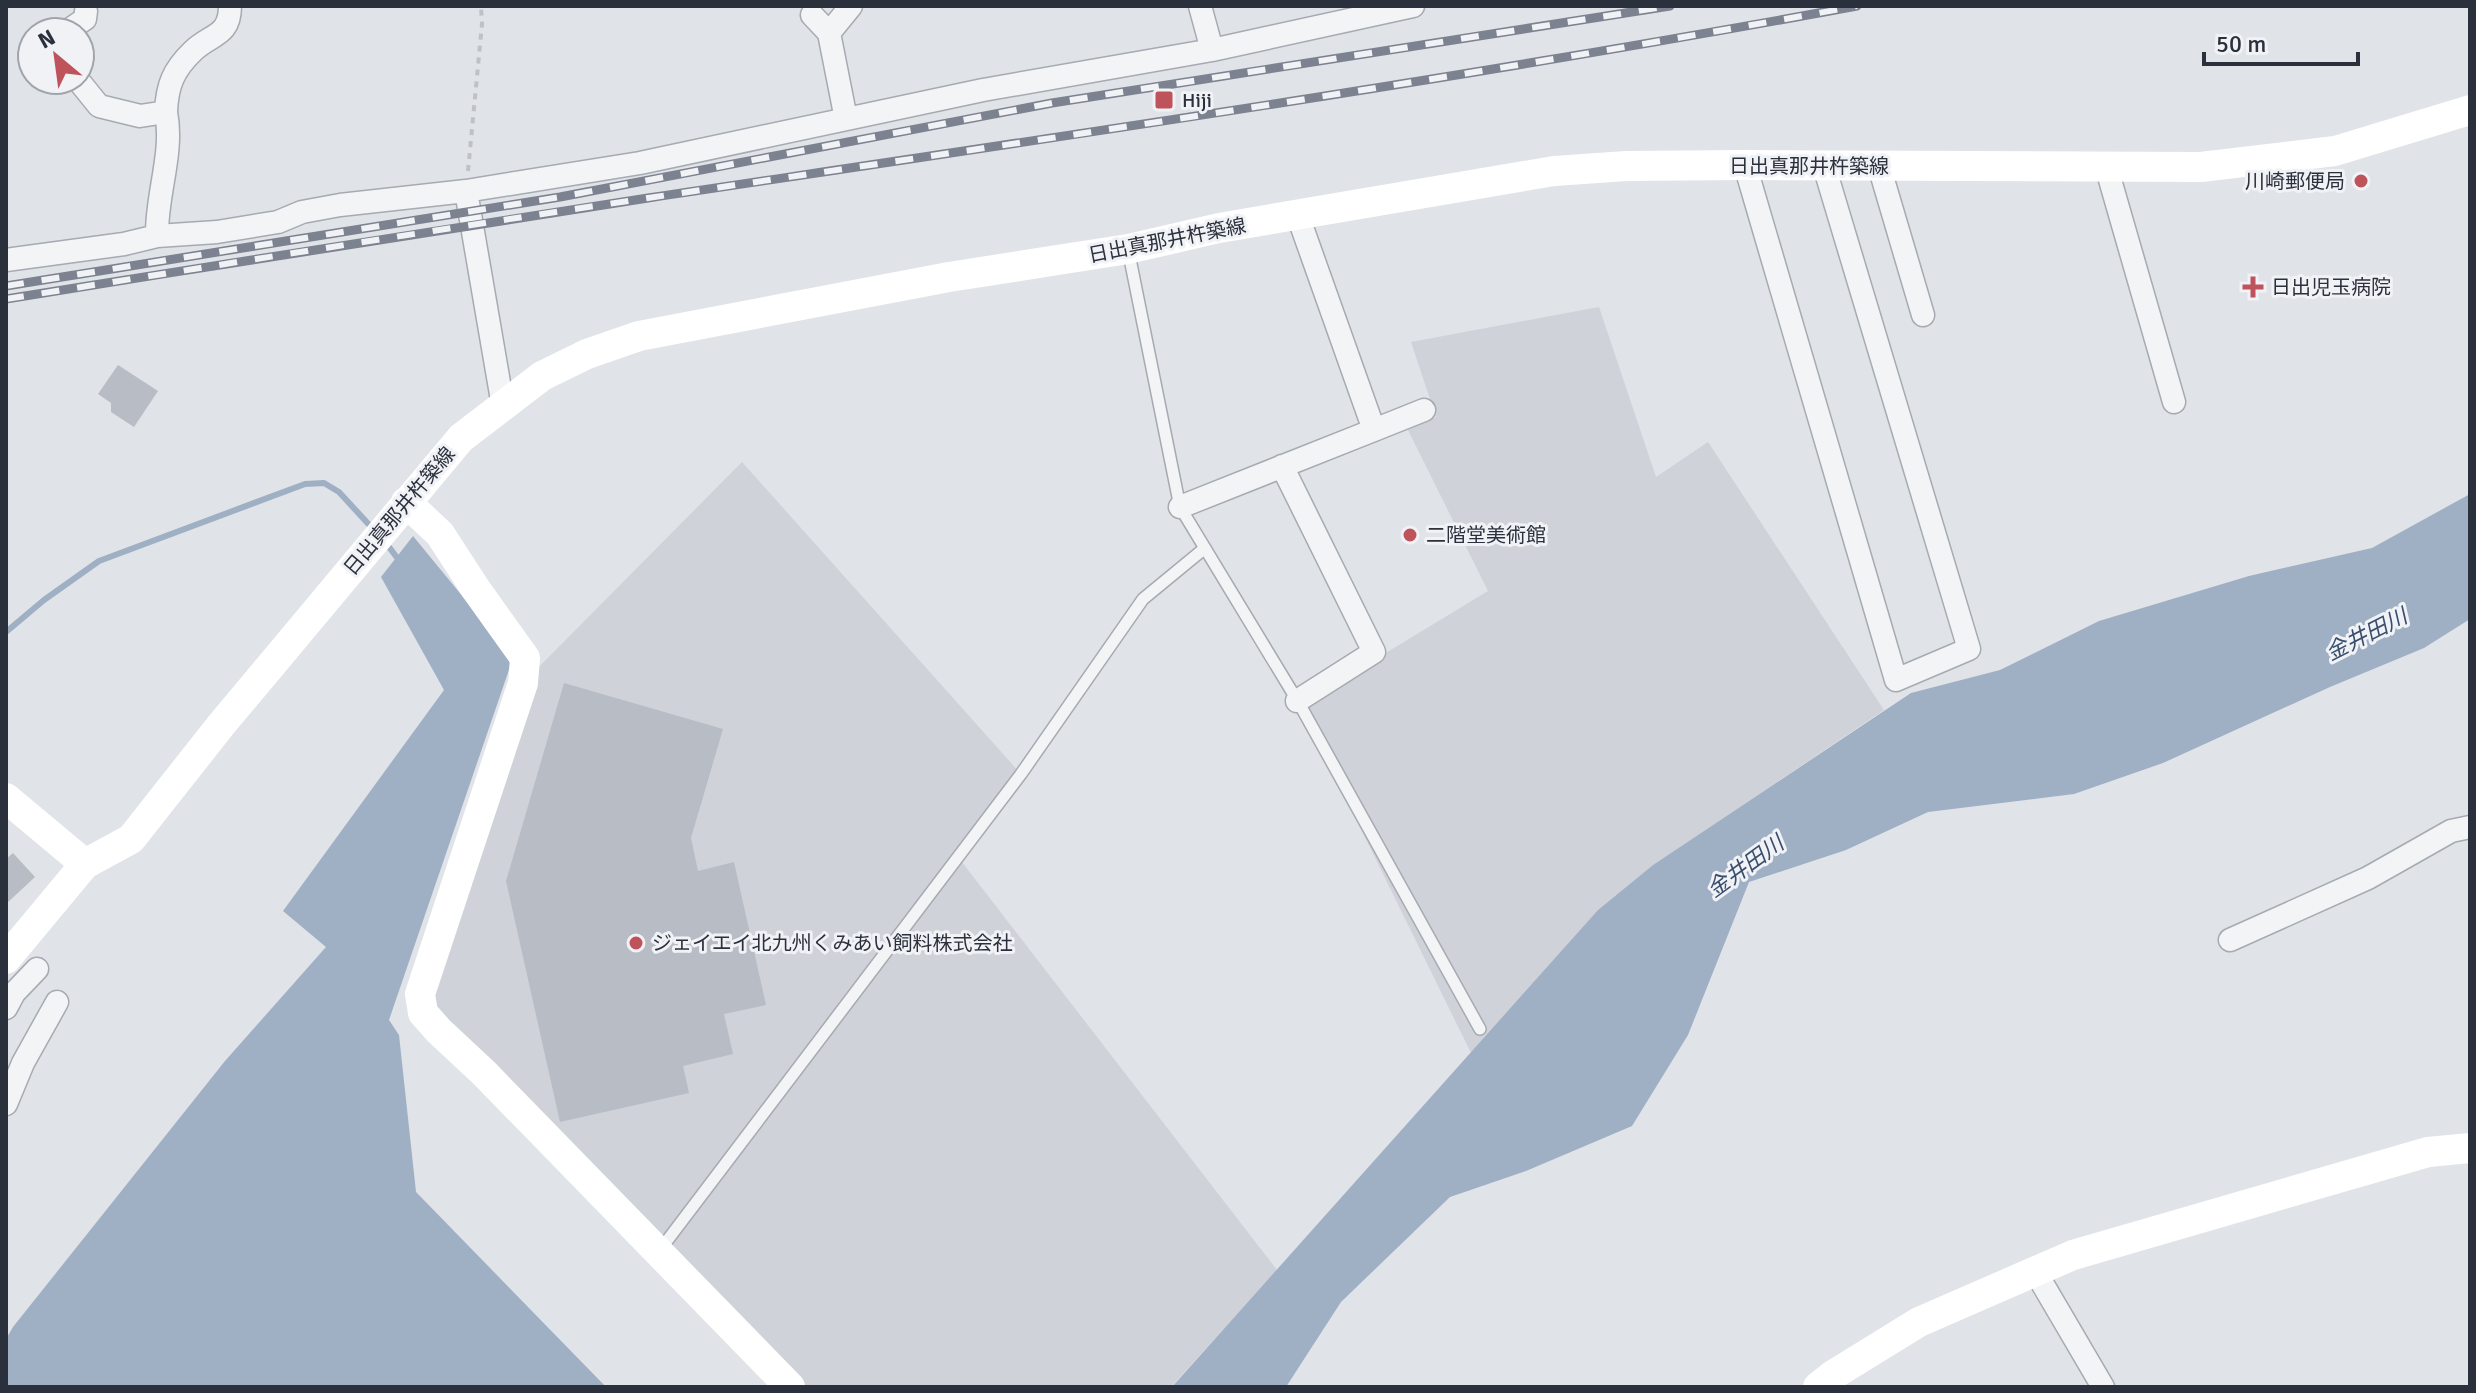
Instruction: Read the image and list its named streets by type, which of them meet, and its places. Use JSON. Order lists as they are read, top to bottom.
{
  "streets": {
    "main road": ["日出真那井杵築線"]
  },
  "water": ["金井田川"],
  "places": {
    "transit": ["Hiji"],
    "other": ["川崎郵便局", "二階堂美術館", "ジェイエイ北九州くみあい飼料株式会社"],
    "health": ["日出児玉病院"]
  },
  "scale_bar": "50 m",
  "north": "top left"
}
